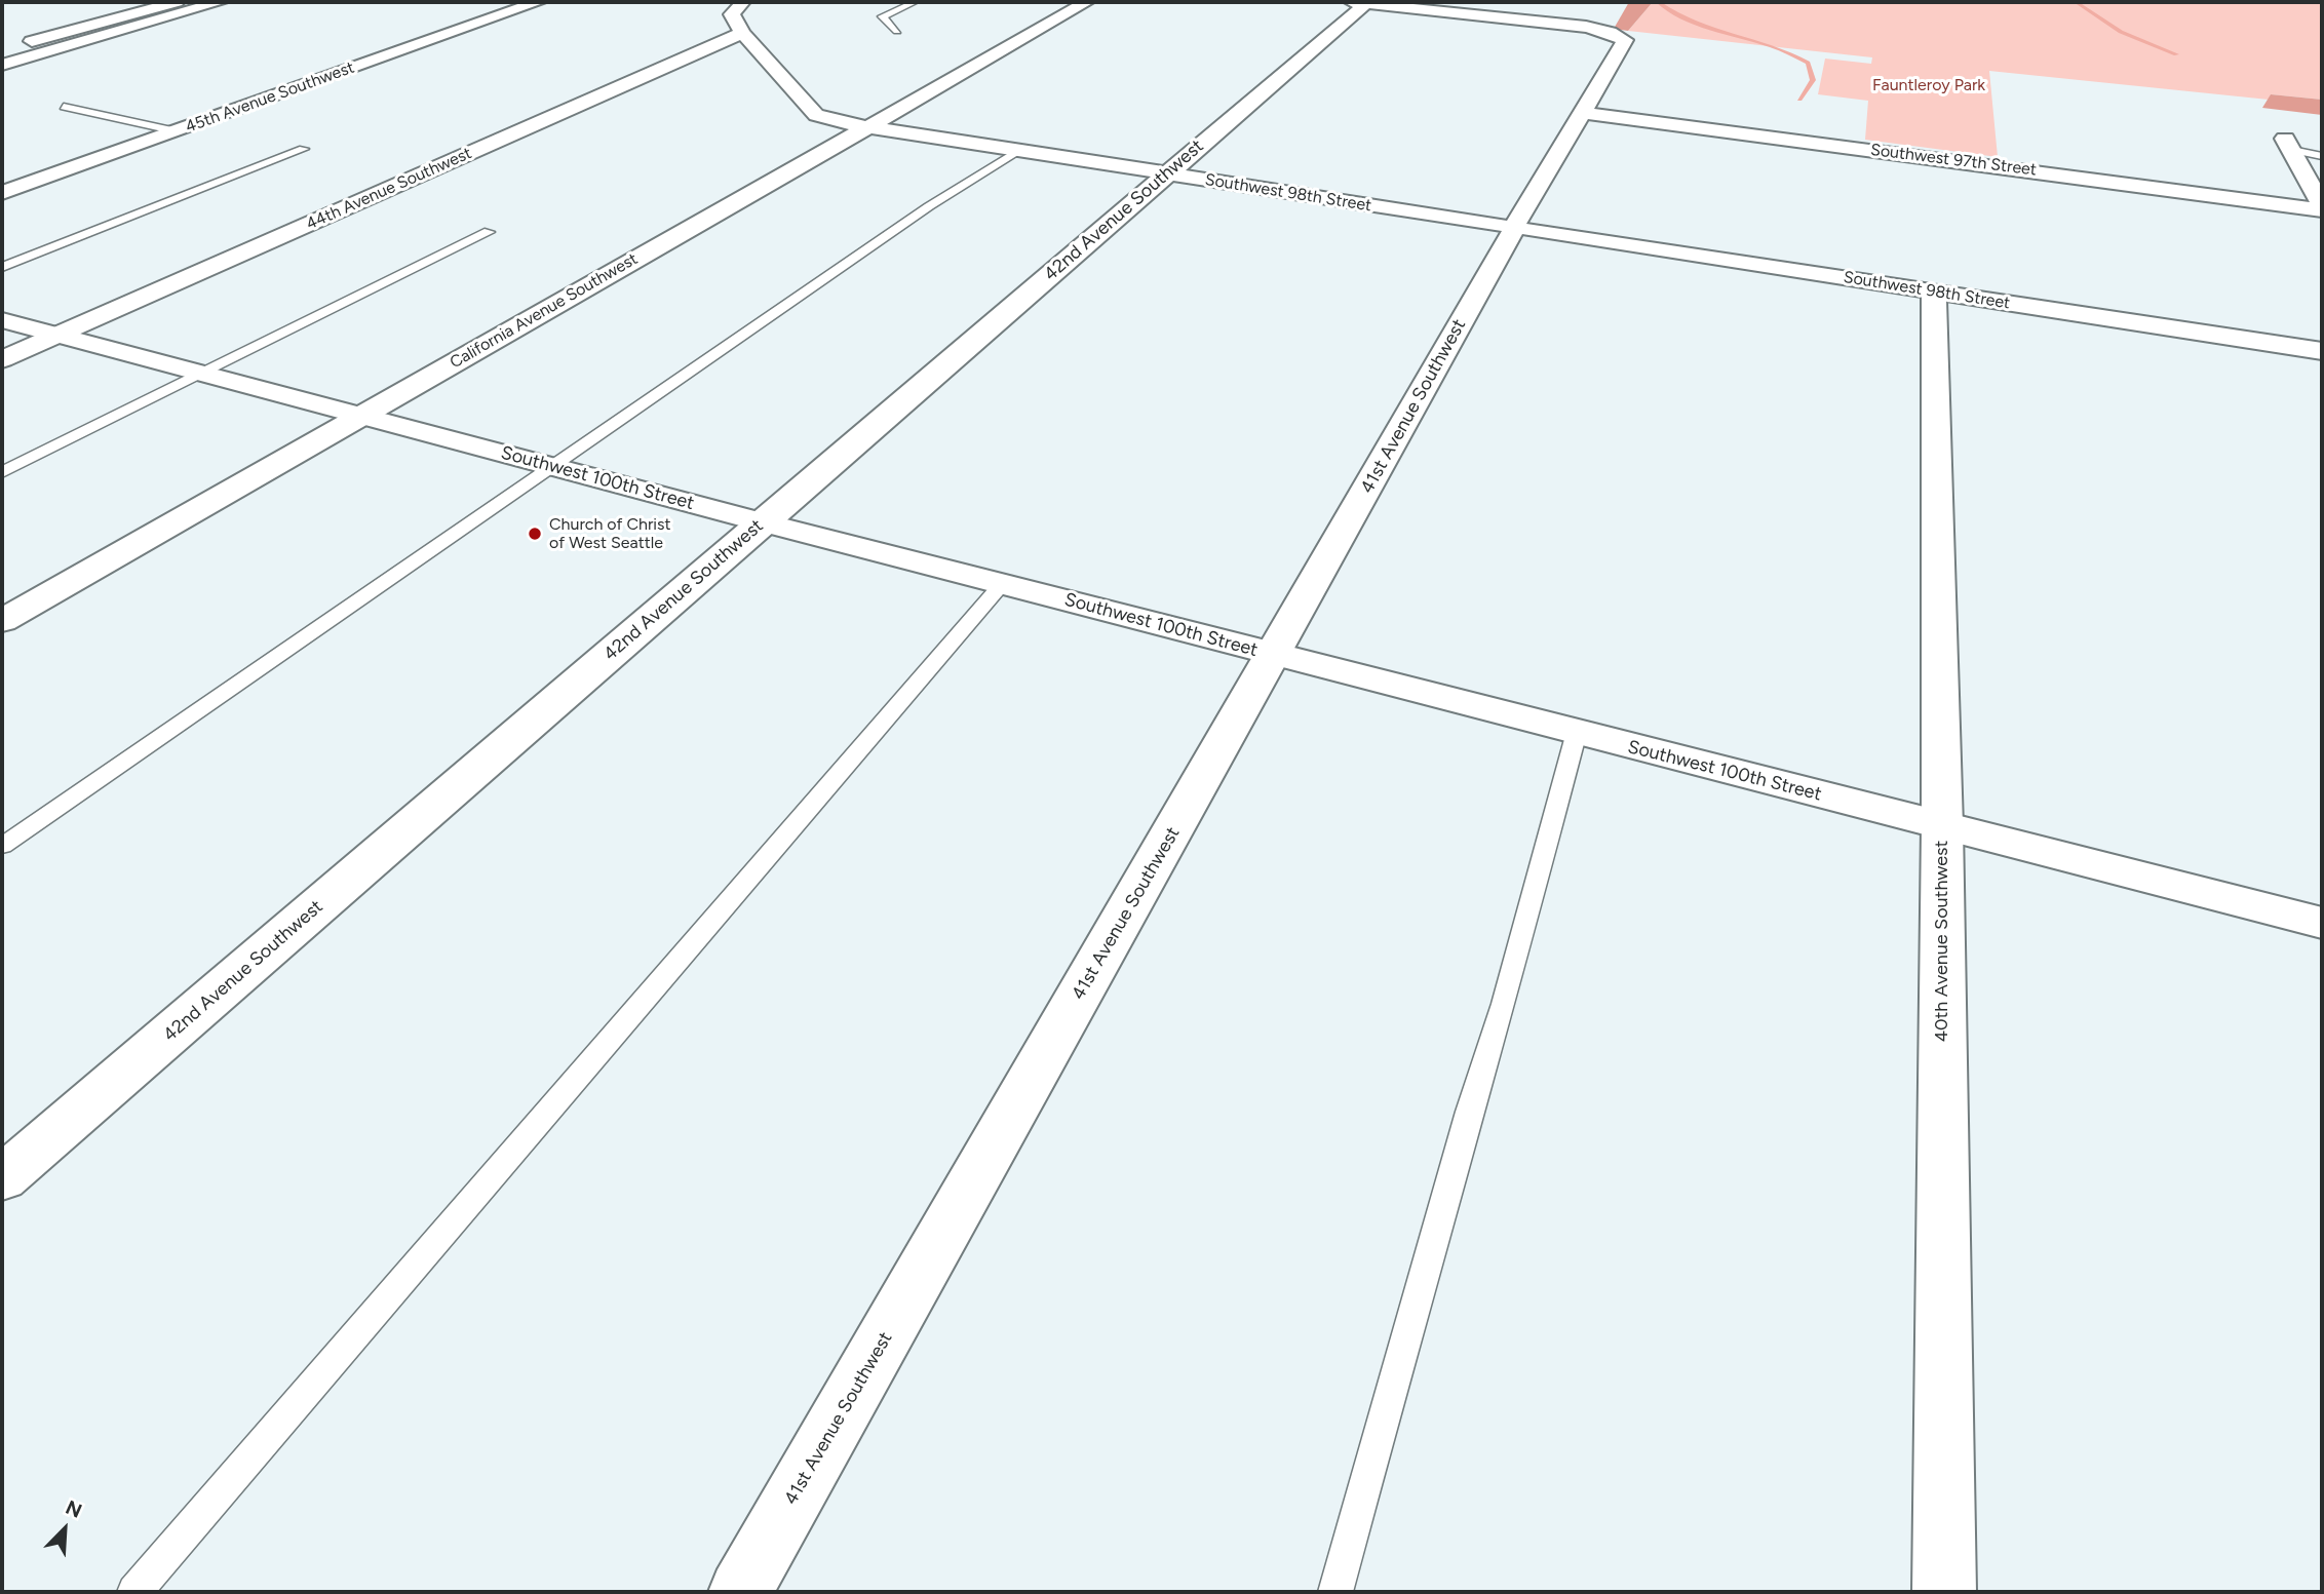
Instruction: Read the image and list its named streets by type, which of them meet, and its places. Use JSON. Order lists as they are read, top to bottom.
{
  "streets": {
    "street": [
      "45th Avenue Southwest",
      "Southwest 97th Street",
      "44th Avenue Southwest",
      "Southwest 98th Street",
      "42nd Avenue Southwest",
      "California Avenue Southwest",
      "41st Avenue Southwest",
      "Southwest 100th Street",
      "40th Avenue Southwest"
    ]
  },
  "crossings": [
    ["Southwest 97th Street", "41st Avenue Southwest"],
    ["44th Avenue Southwest", "Southwest 98th Street"],
    ["44th Avenue Southwest", "Southwest 100th Street"],
    ["Southwest 98th Street", "42nd Avenue Southwest"],
    ["Southwest 98th Street", "California Avenue Southwest"],
    ["Southwest 98th Street", "41st Avenue Southwest"],
    ["Southwest 98th Street", "40th Avenue Southwest"],
    ["42nd Avenue Southwest", "Southwest 100th Street"],
    ["California Avenue Southwest", "Southwest 100th Street"],
    ["41st Avenue Southwest", "Southwest 100th Street"],
    ["Southwest 100th Street", "40th Avenue Southwest"]
  ],
  "parks": ["Fauntleroy Park"],
  "places": ["Church of Christ of West Seattle"],
  "north": "top right"
}
